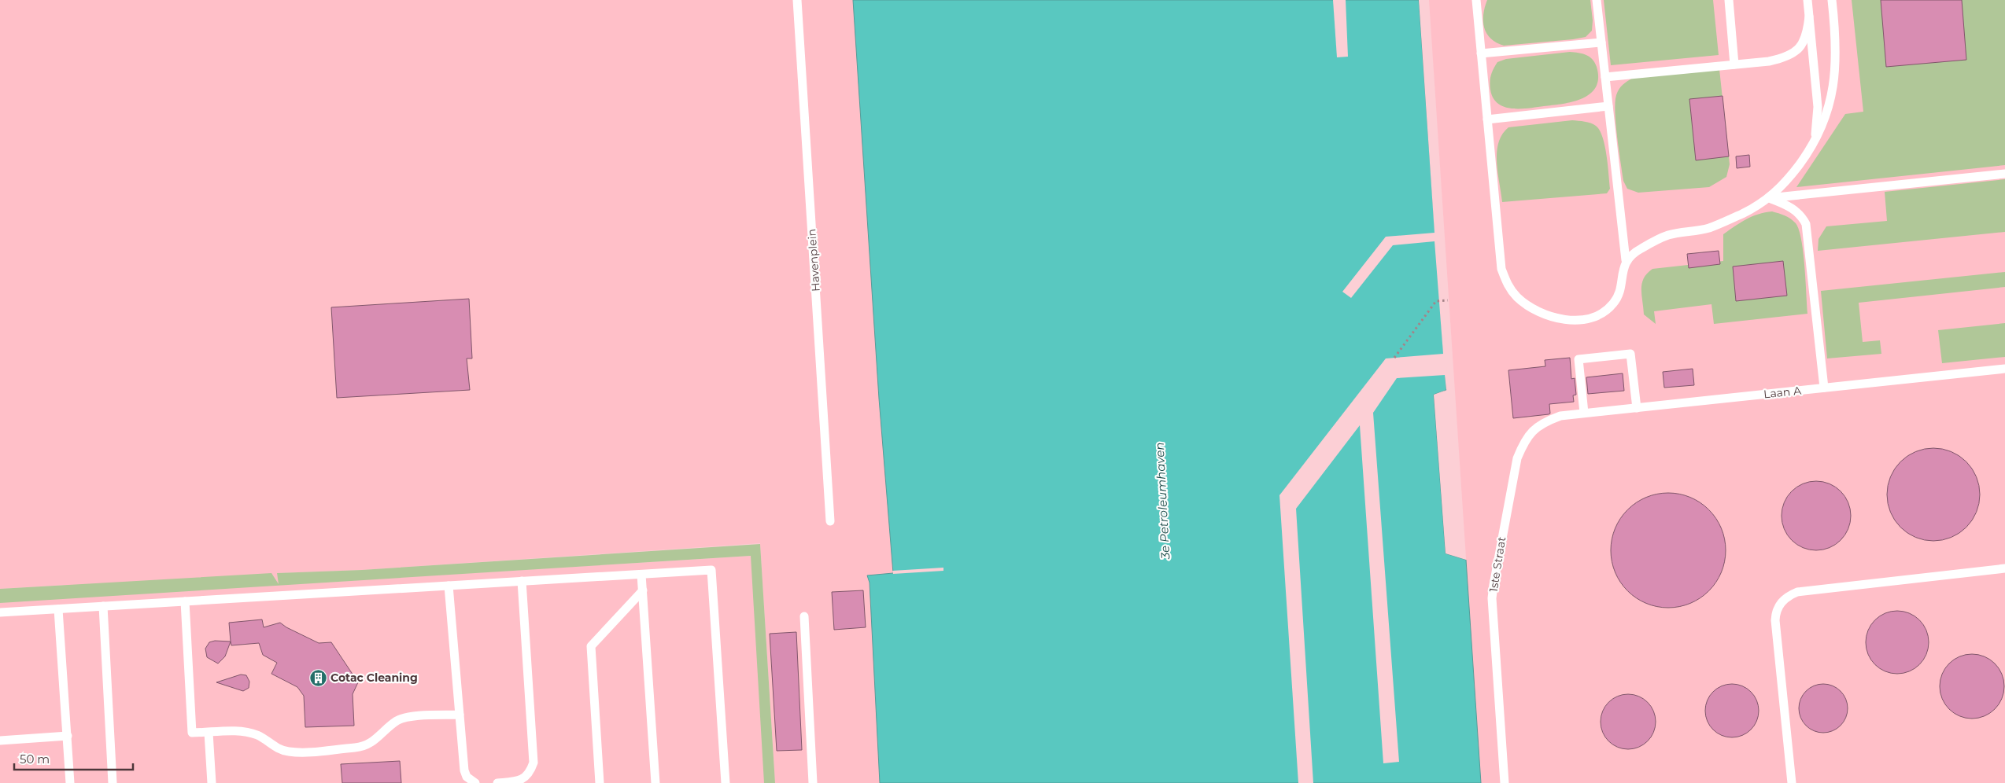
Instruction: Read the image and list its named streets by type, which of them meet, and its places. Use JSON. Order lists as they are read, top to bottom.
{
  "streets": {
    "lane": ["Havenplein", "Laan A", "1ste Straat"]
  },
  "crossings": [
    ["Laan A", "1ste Straat"]
  ],
  "water": ["3e Petroleumhaven"],
  "places": {
    "building": ["Cotac Cleaning"]
  },
  "scale_bar": "50 m"
}
